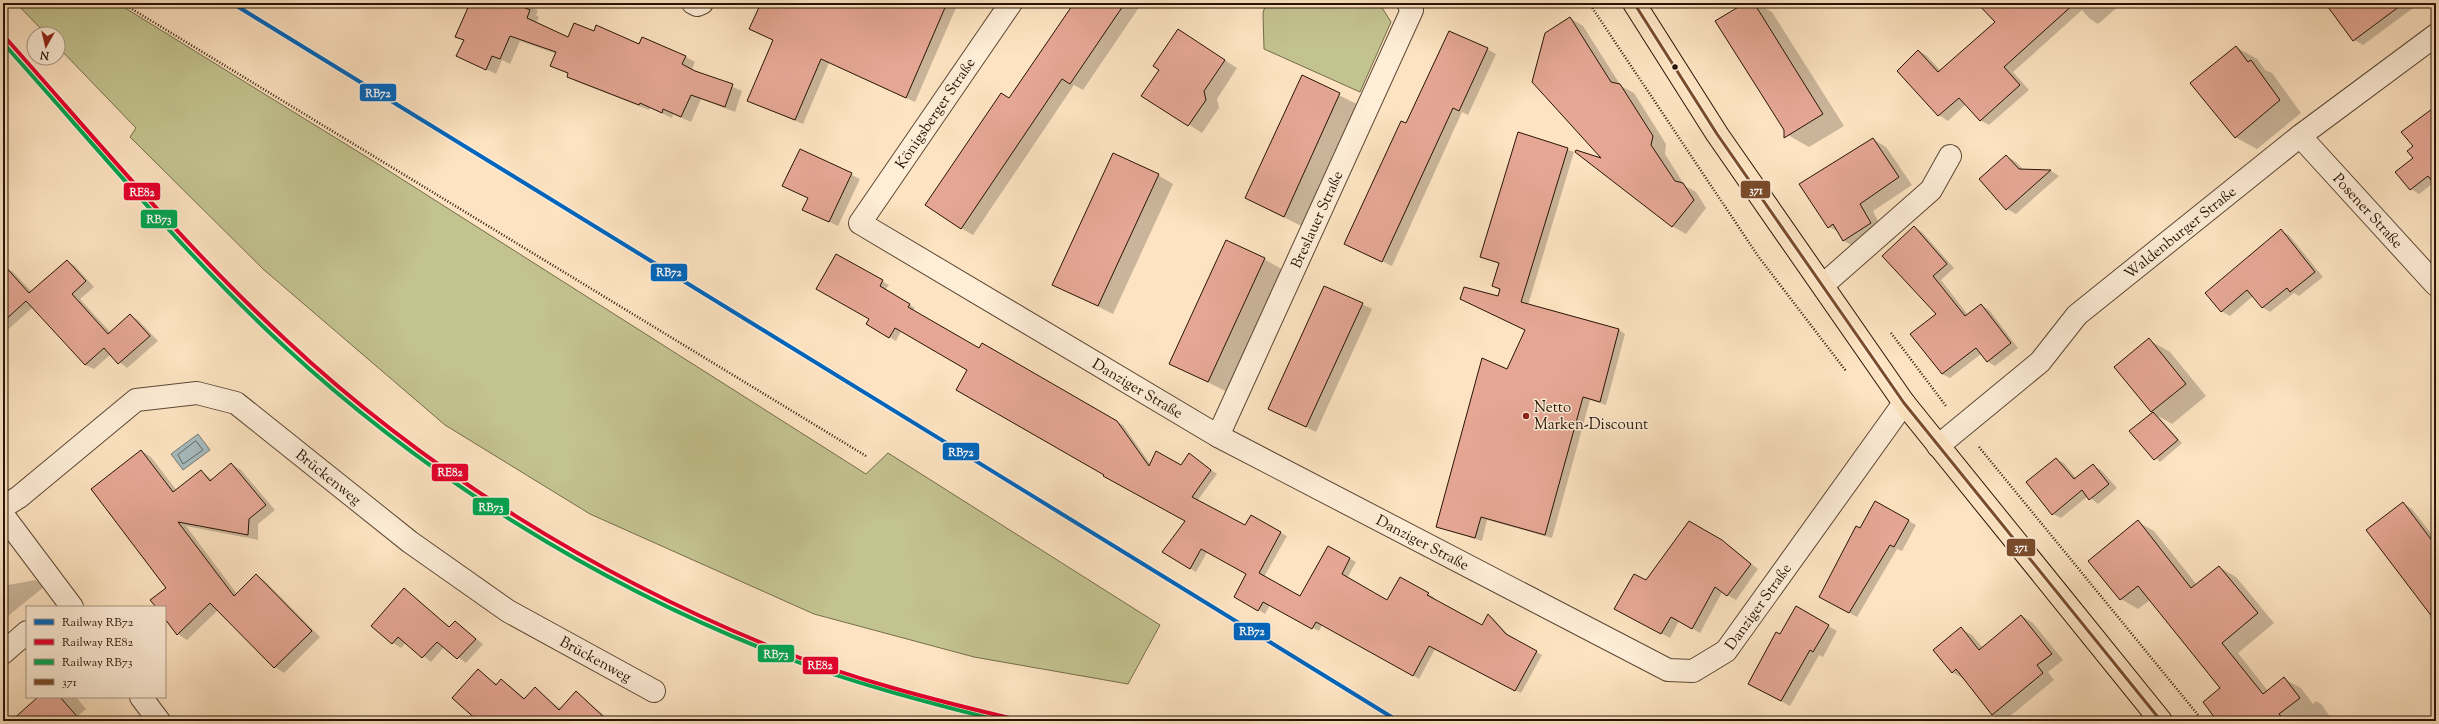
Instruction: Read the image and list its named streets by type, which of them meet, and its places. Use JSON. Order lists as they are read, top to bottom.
{
  "streets": {
    "street": [
      "Königsberger Straße",
      "Posener Straße",
      "Breslauer Straße",
      "Waldenburger Straße",
      "Danziger Straße",
      "Brückenweg"
    ]
  },
  "crossings": [
    ["Königsberger Straße", "Danziger Straße"],
    ["Posener Straße", "Waldenburger Straße"],
    ["Breslauer Straße", "Danziger Straße"]
  ],
  "places": ["Netto Marken-Discount"],
  "lines": [
    "rail line RB72",
    "transit line 371",
    "rail line RE82",
    "rail line RB73"
  ],
  "legend": [
    "Railway RB72",
    "Railway RE82",
    "Railway RB73",
    "371"
  ],
  "north": "bottom"
}
